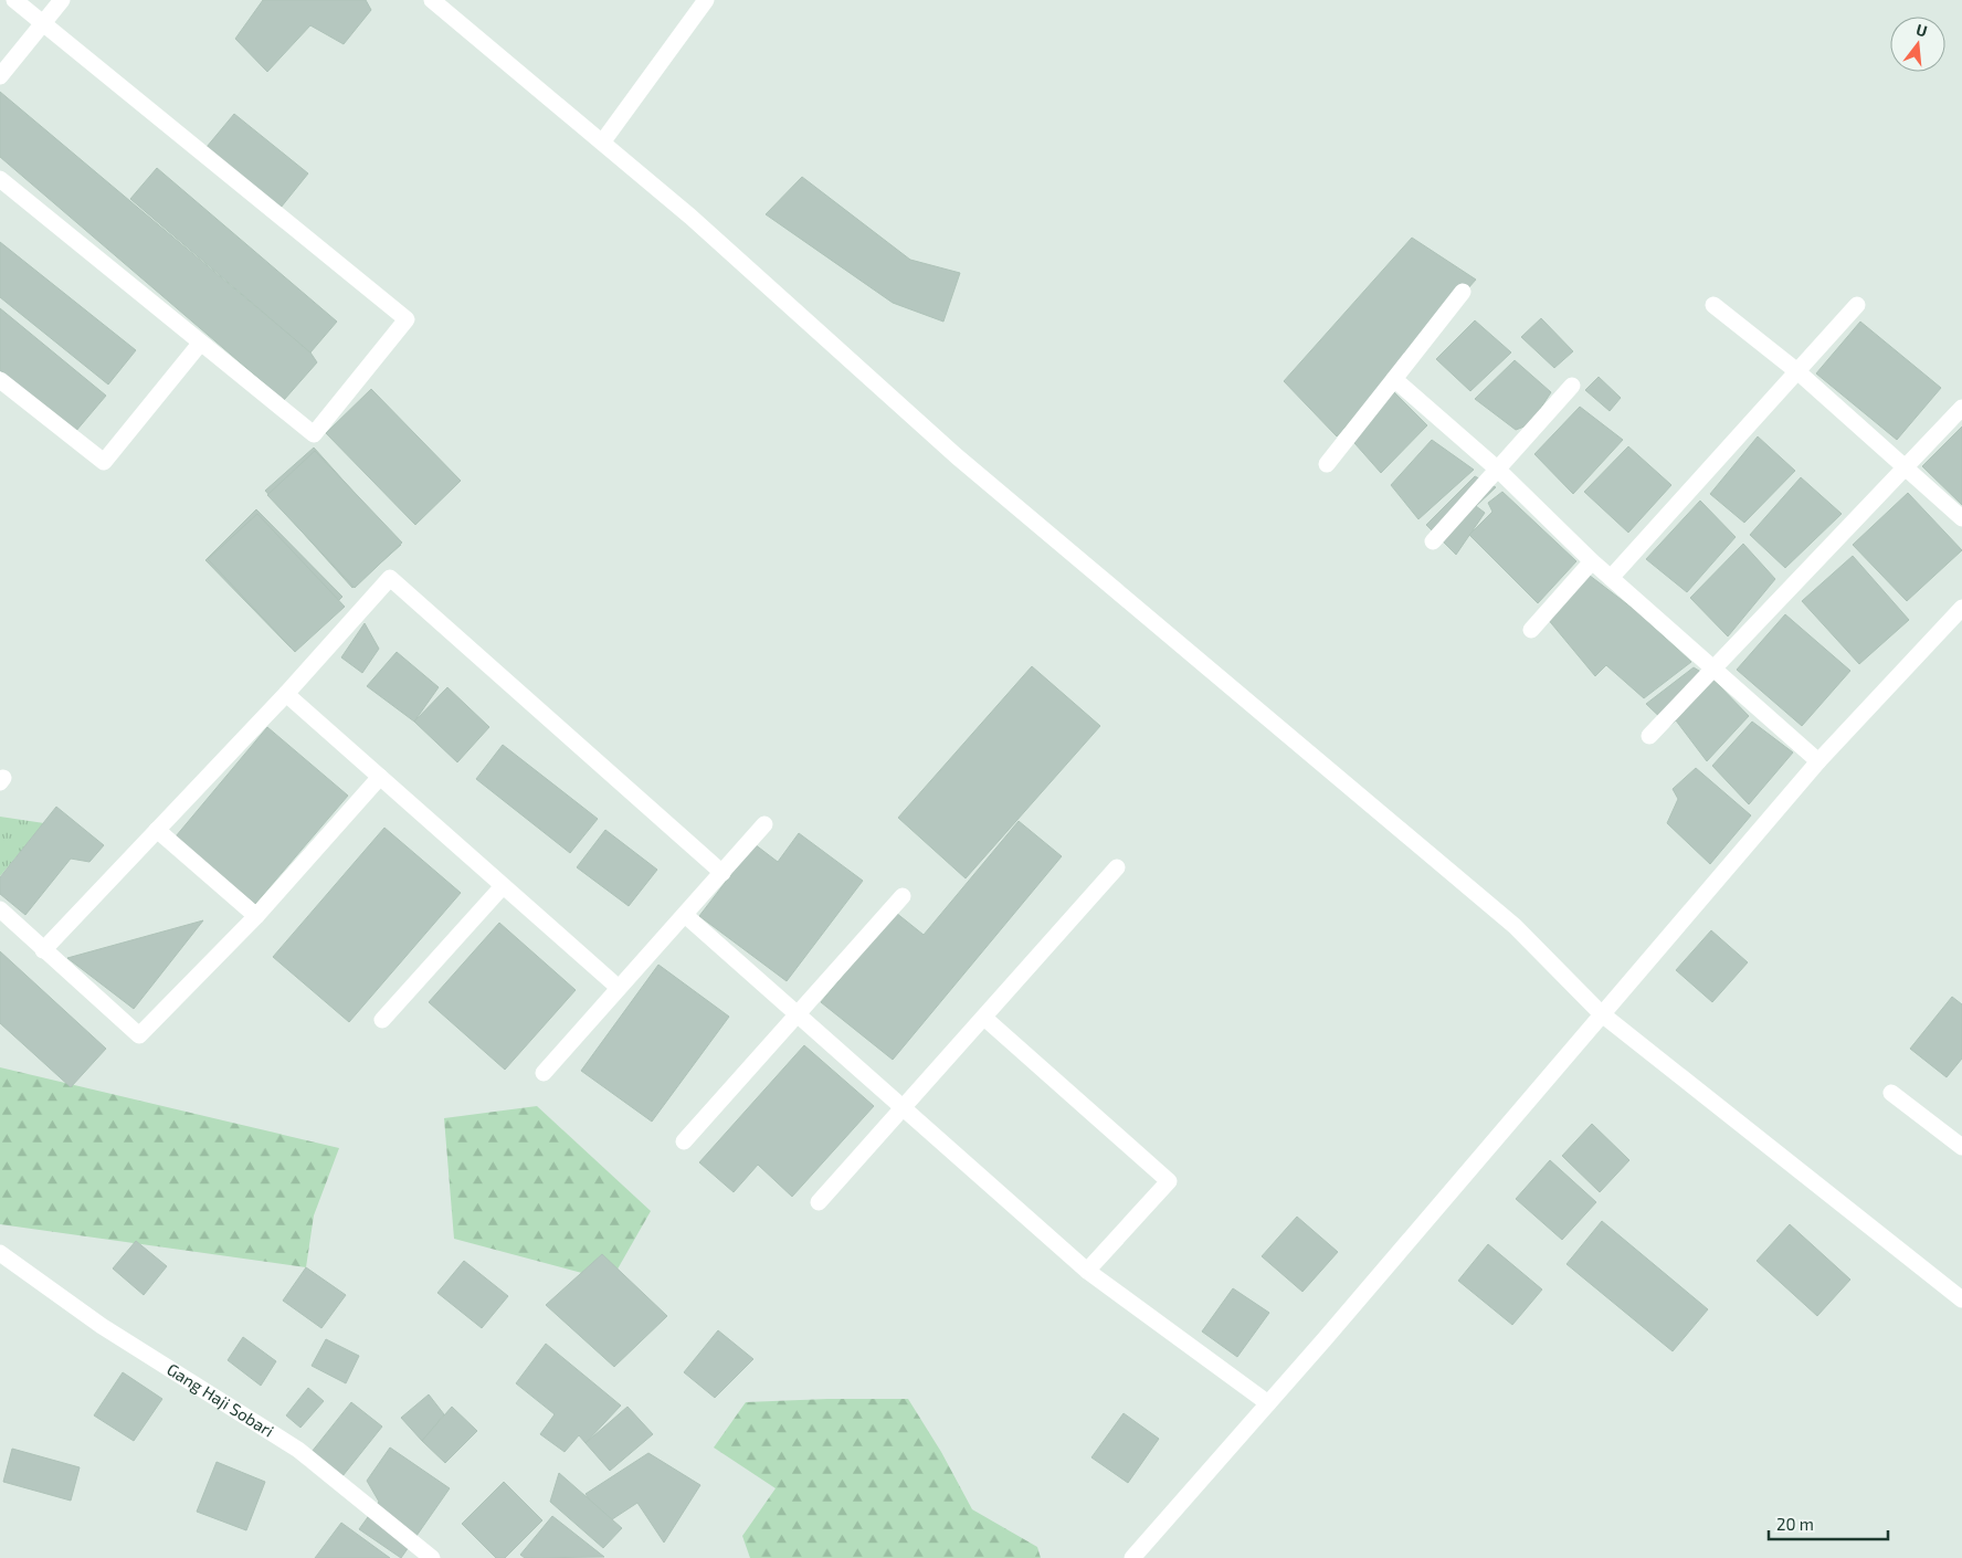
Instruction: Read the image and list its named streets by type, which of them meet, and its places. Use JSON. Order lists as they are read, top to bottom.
{
  "streets": {
    "street": ["Gang Haji Sobari"]
  },
  "scale_bar": "20 m",
  "north": "top"
}
